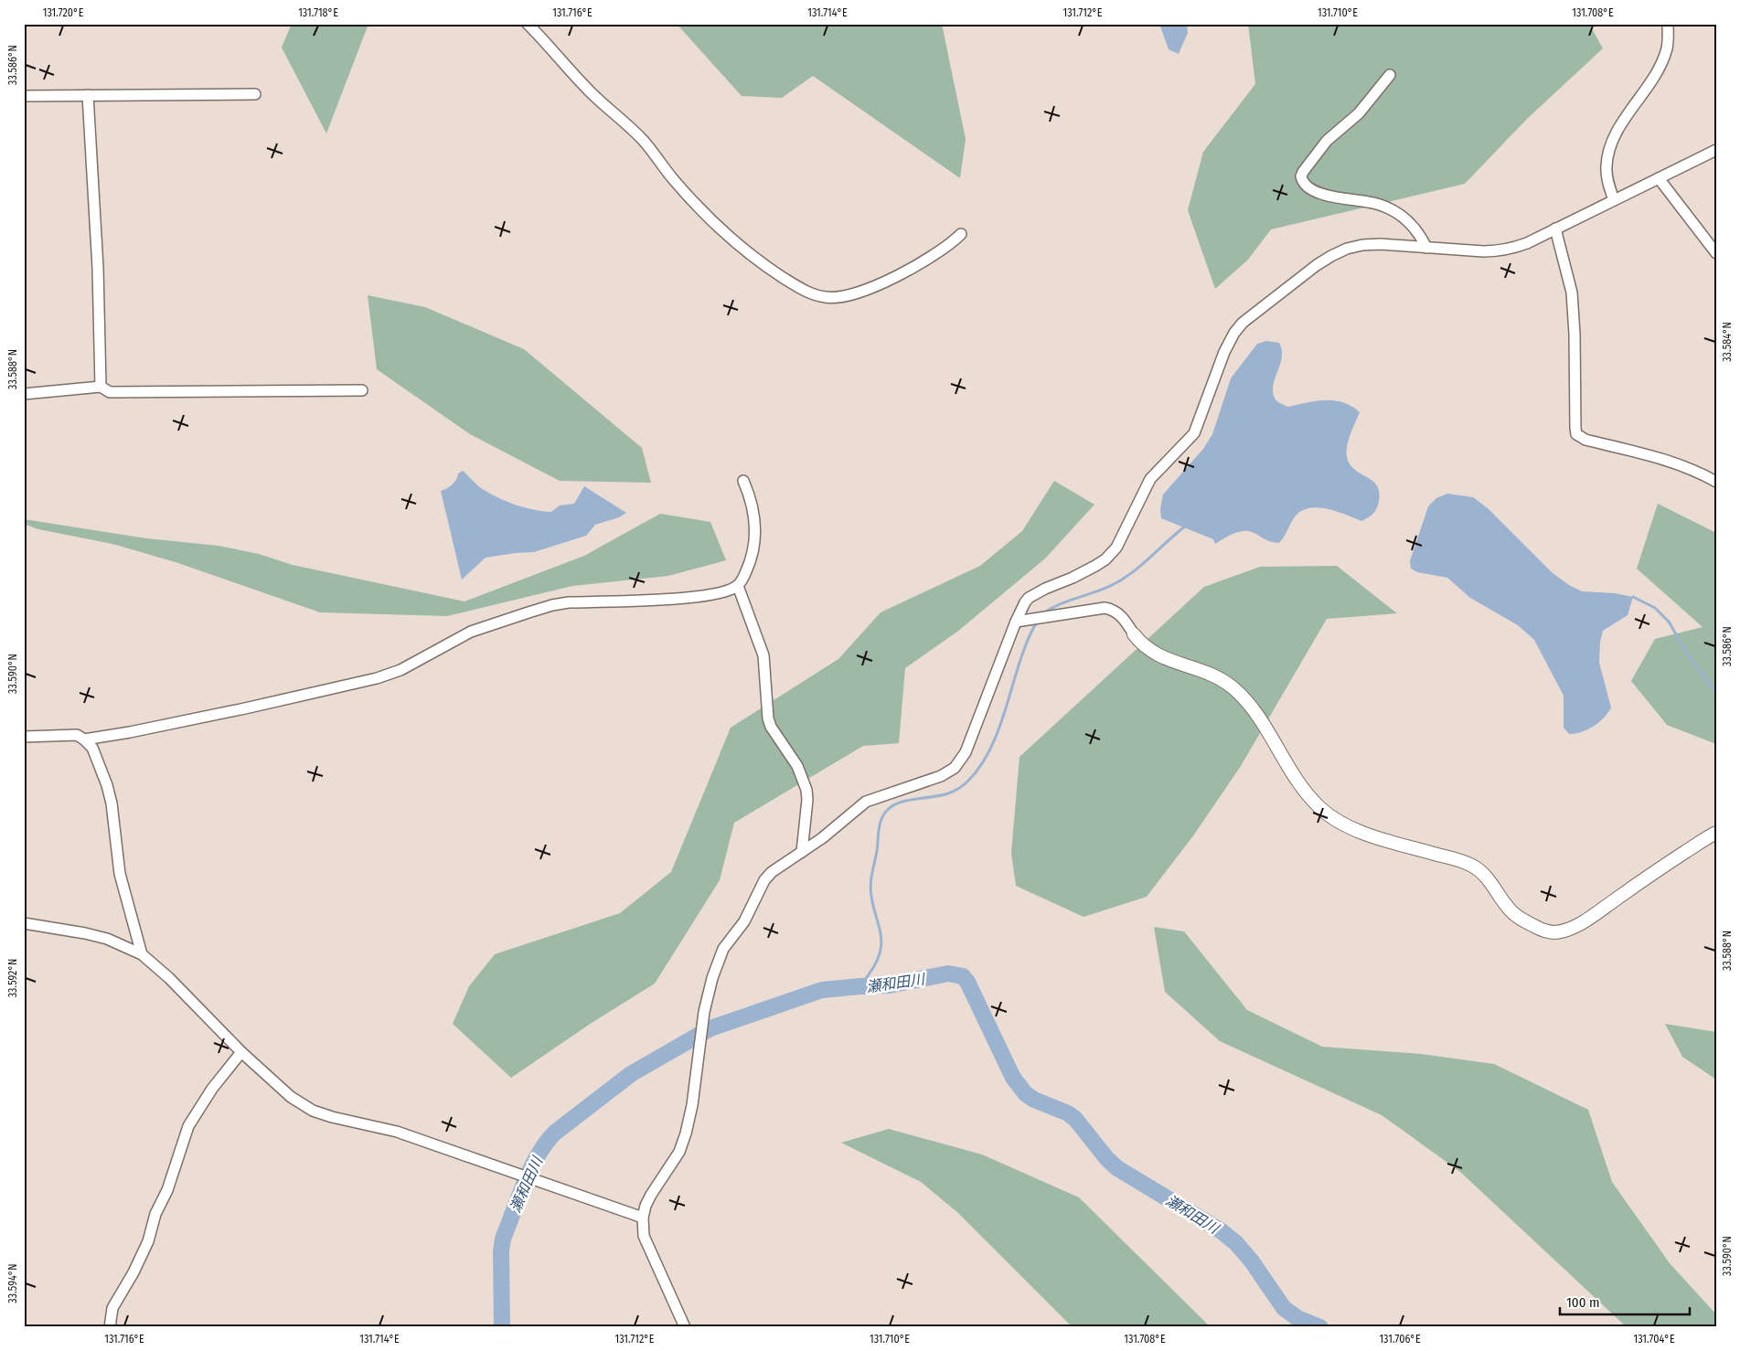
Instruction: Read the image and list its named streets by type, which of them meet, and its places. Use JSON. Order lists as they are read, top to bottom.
{
  "water": ["瀬和田川"],
  "scale_bar": "100 m",
  "coordinates": [
    "131.720°E",
    "131.718°E",
    "131.716°E",
    "131.714°E",
    "131.712°E",
    "131.710°E",
    "131.708°E",
    "33.586°N",
    "33.584°N",
    "33.588°N",
    "33.590°N",
    "33.592°N",
    "33.594°N",
    "131.706°E",
    "131.704°E"
  ]
}
